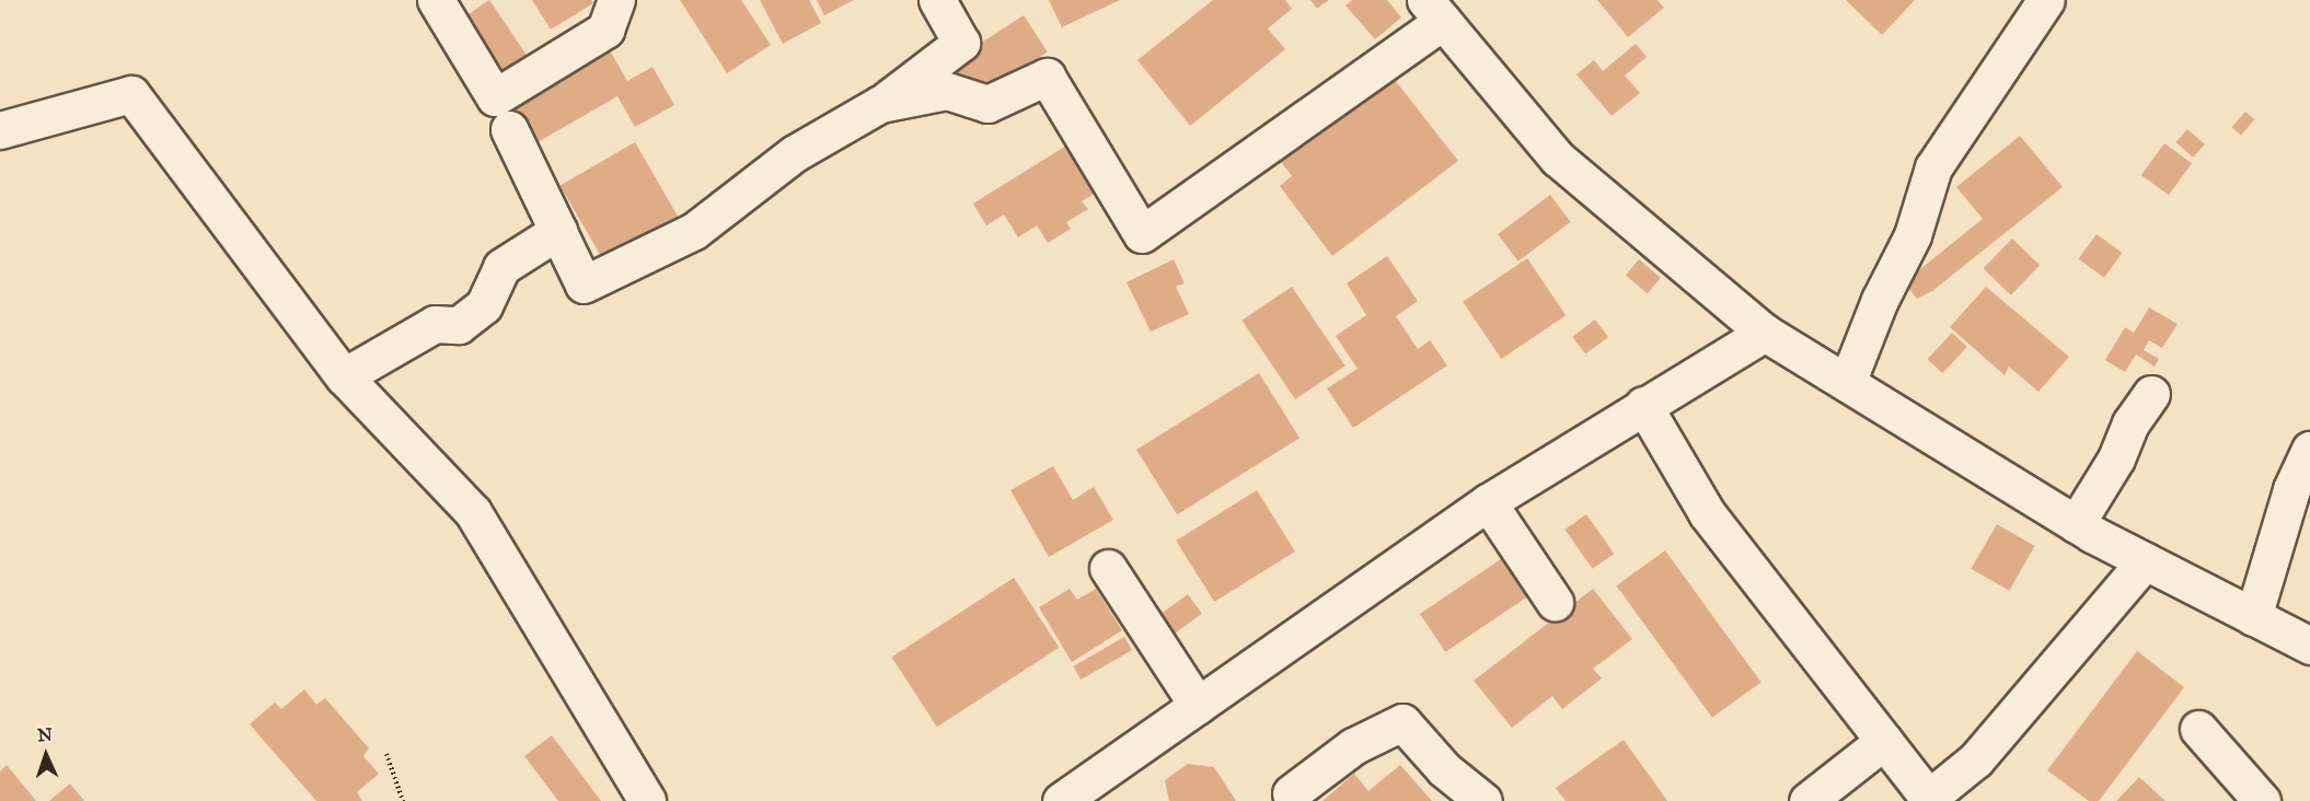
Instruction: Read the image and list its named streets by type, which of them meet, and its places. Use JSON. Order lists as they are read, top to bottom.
{
  "north": "top"
}
